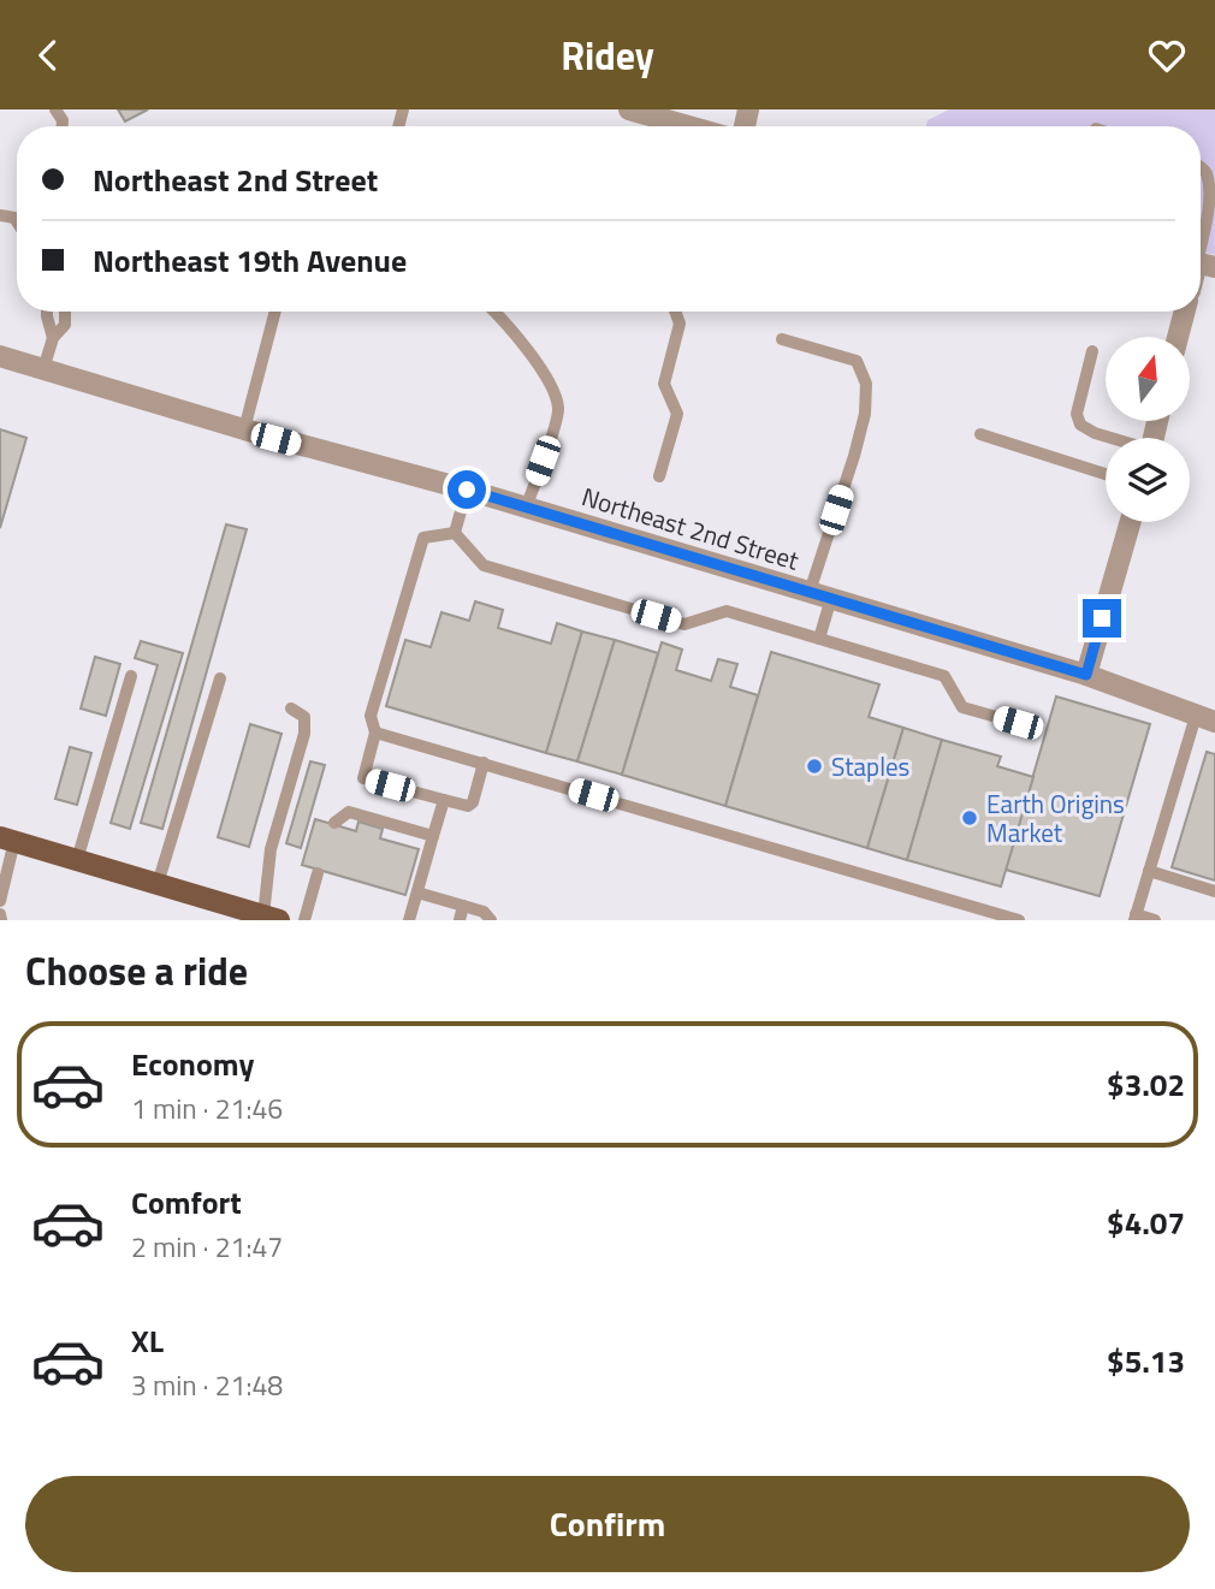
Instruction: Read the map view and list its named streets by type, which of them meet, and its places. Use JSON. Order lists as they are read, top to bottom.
{
  "streets": {
    "street": ["Northeast 2nd Street"]
  },
  "places": ["Staples", "Earth Origins Market"],
  "north": "top",
  "page": {
    "header": "Ridey",
    "banner": ["Northeast 2nd Street", "Northeast 19th Avenue"],
    "heading": "Choose a ride",
    "list": [
      {
        "name": "Economy",
        "note": "1 min · 21:46",
        "value": "$3.02"
      },
      {
        "name": "Comfort",
        "note": "2 min · 21:47",
        "value": "$4.07"
      },
      {
        "name": "XL",
        "note": "3 min · 21:48",
        "value": "$5.13"
      }
    ],
    "buttons": "Confirm"
  }
}
